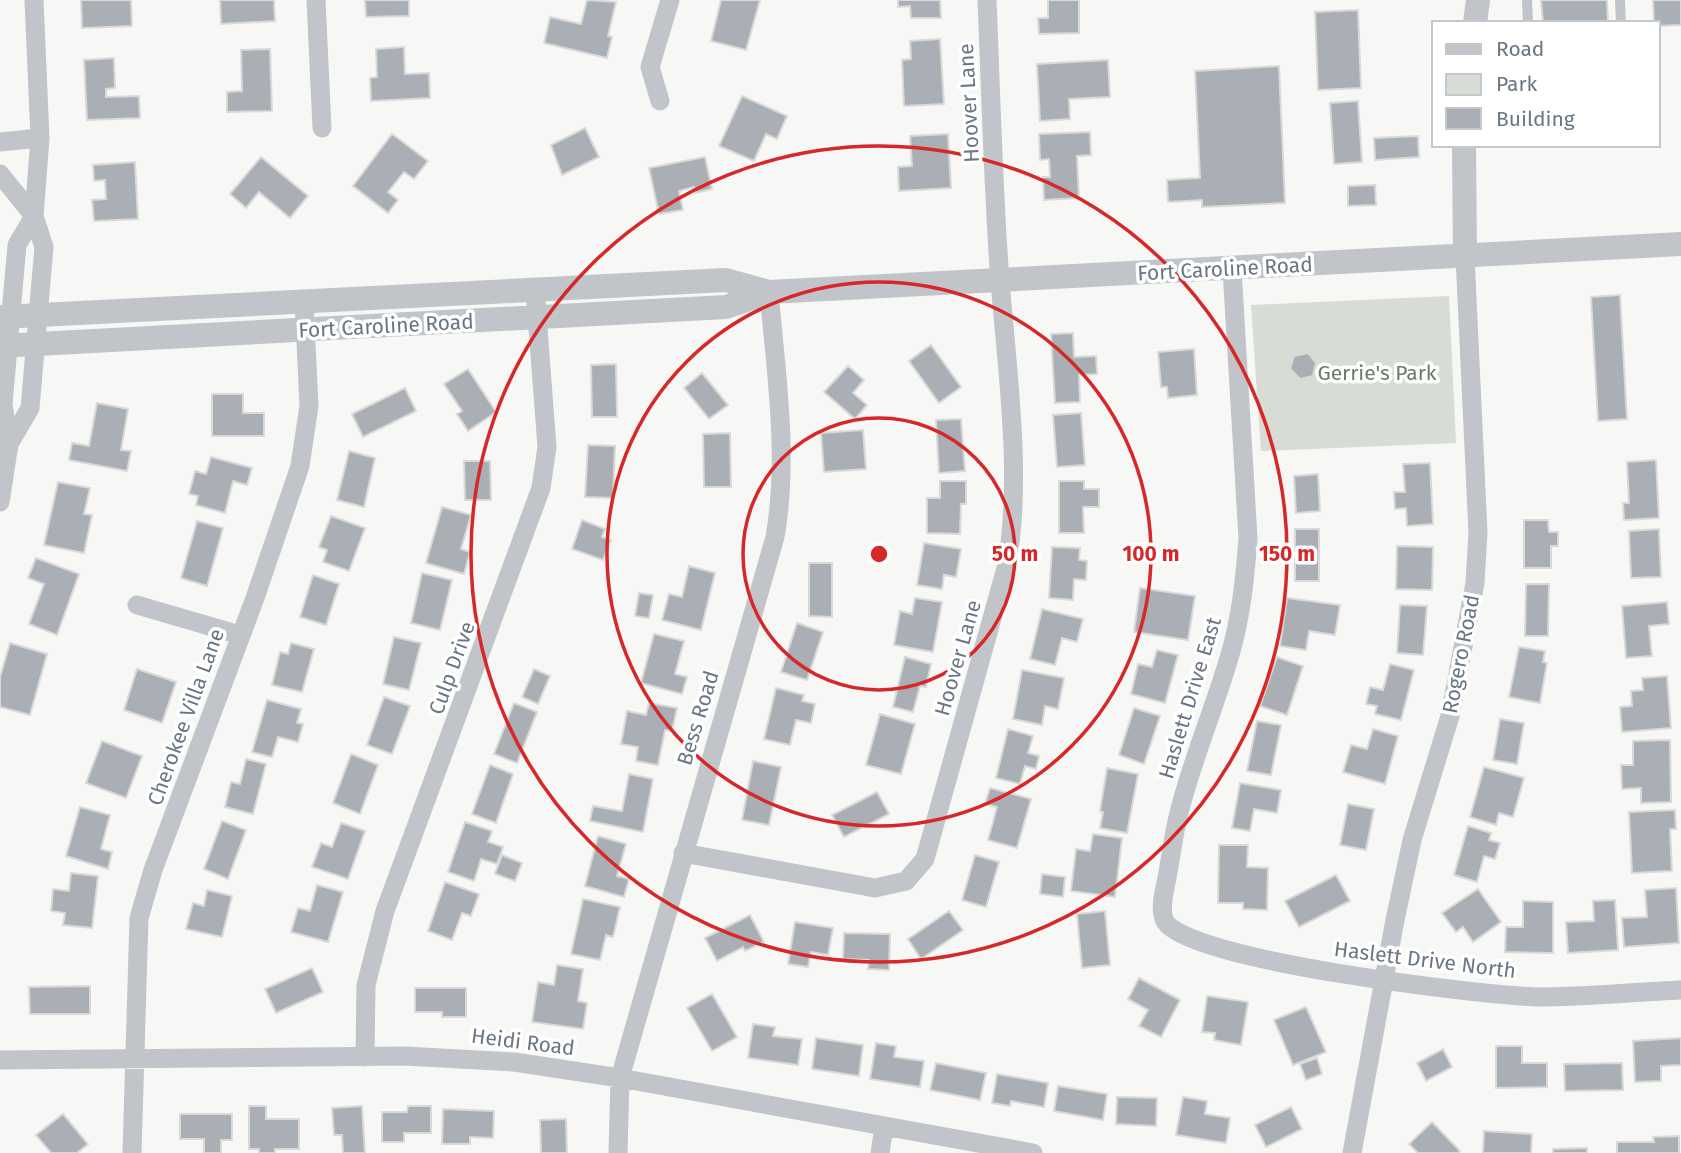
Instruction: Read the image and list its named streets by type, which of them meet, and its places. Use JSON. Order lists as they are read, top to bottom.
{
  "streets": {
    "street": [
      "Hoover Lane",
      "Fort Caroline Road",
      "Rogero Road",
      "Culp Drive",
      "Haslett Drive East",
      "Cherokee Villa Lane",
      "Bess Road",
      "Haslett Drive North",
      "Heidi Road"
    ]
  },
  "crossings": [
    ["Hoover Lane", "Fort Caroline Road"],
    ["Hoover Lane", "Bess Road"],
    ["Fort Caroline Road", "Rogero Road"],
    ["Fort Caroline Road", "Culp Drive"],
    ["Fort Caroline Road", "Haslett Drive East"],
    ["Fort Caroline Road", "Cherokee Villa Lane"],
    ["Fort Caroline Road", "Bess Road"],
    ["Rogero Road", "Haslett Drive North"],
    ["Culp Drive", "Heidi Road"],
    ["Haslett Drive East", "Haslett Drive North"],
    ["Cherokee Villa Lane", "Heidi Road"],
    ["Bess Road", "Heidi Road"]
  ],
  "parks": ["Gerrie's Park"],
  "legend": ["Road", "Park", "Building"],
  "rings": ["50 m", "100 m", "150 m"]
}
